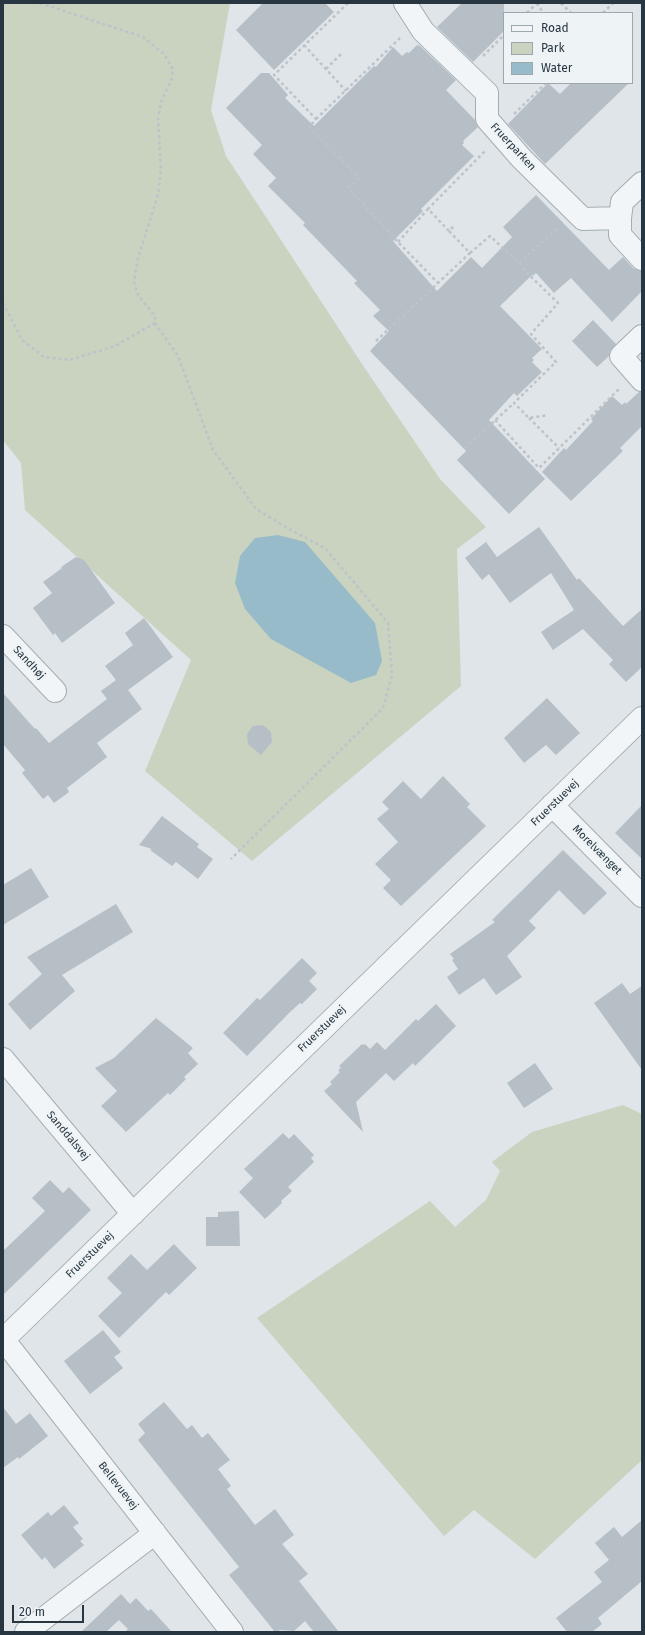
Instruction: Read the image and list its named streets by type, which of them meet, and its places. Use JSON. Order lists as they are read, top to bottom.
{
  "streets": {
    "street": [
      "Fruerparken",
      "Sandhøj",
      "Fruerstuevej",
      "Morelvænget",
      "Sanddalsvej",
      "Bellevuevej"
    ]
  },
  "crossings": [
    ["Fruerstuevej", "Morelvænget"],
    ["Fruerstuevej", "Sanddalsvej"],
    ["Fruerstuevej", "Bellevuevej"]
  ],
  "legend": ["Road", "Park", "Water"],
  "scale_bar": "20 m"
}
